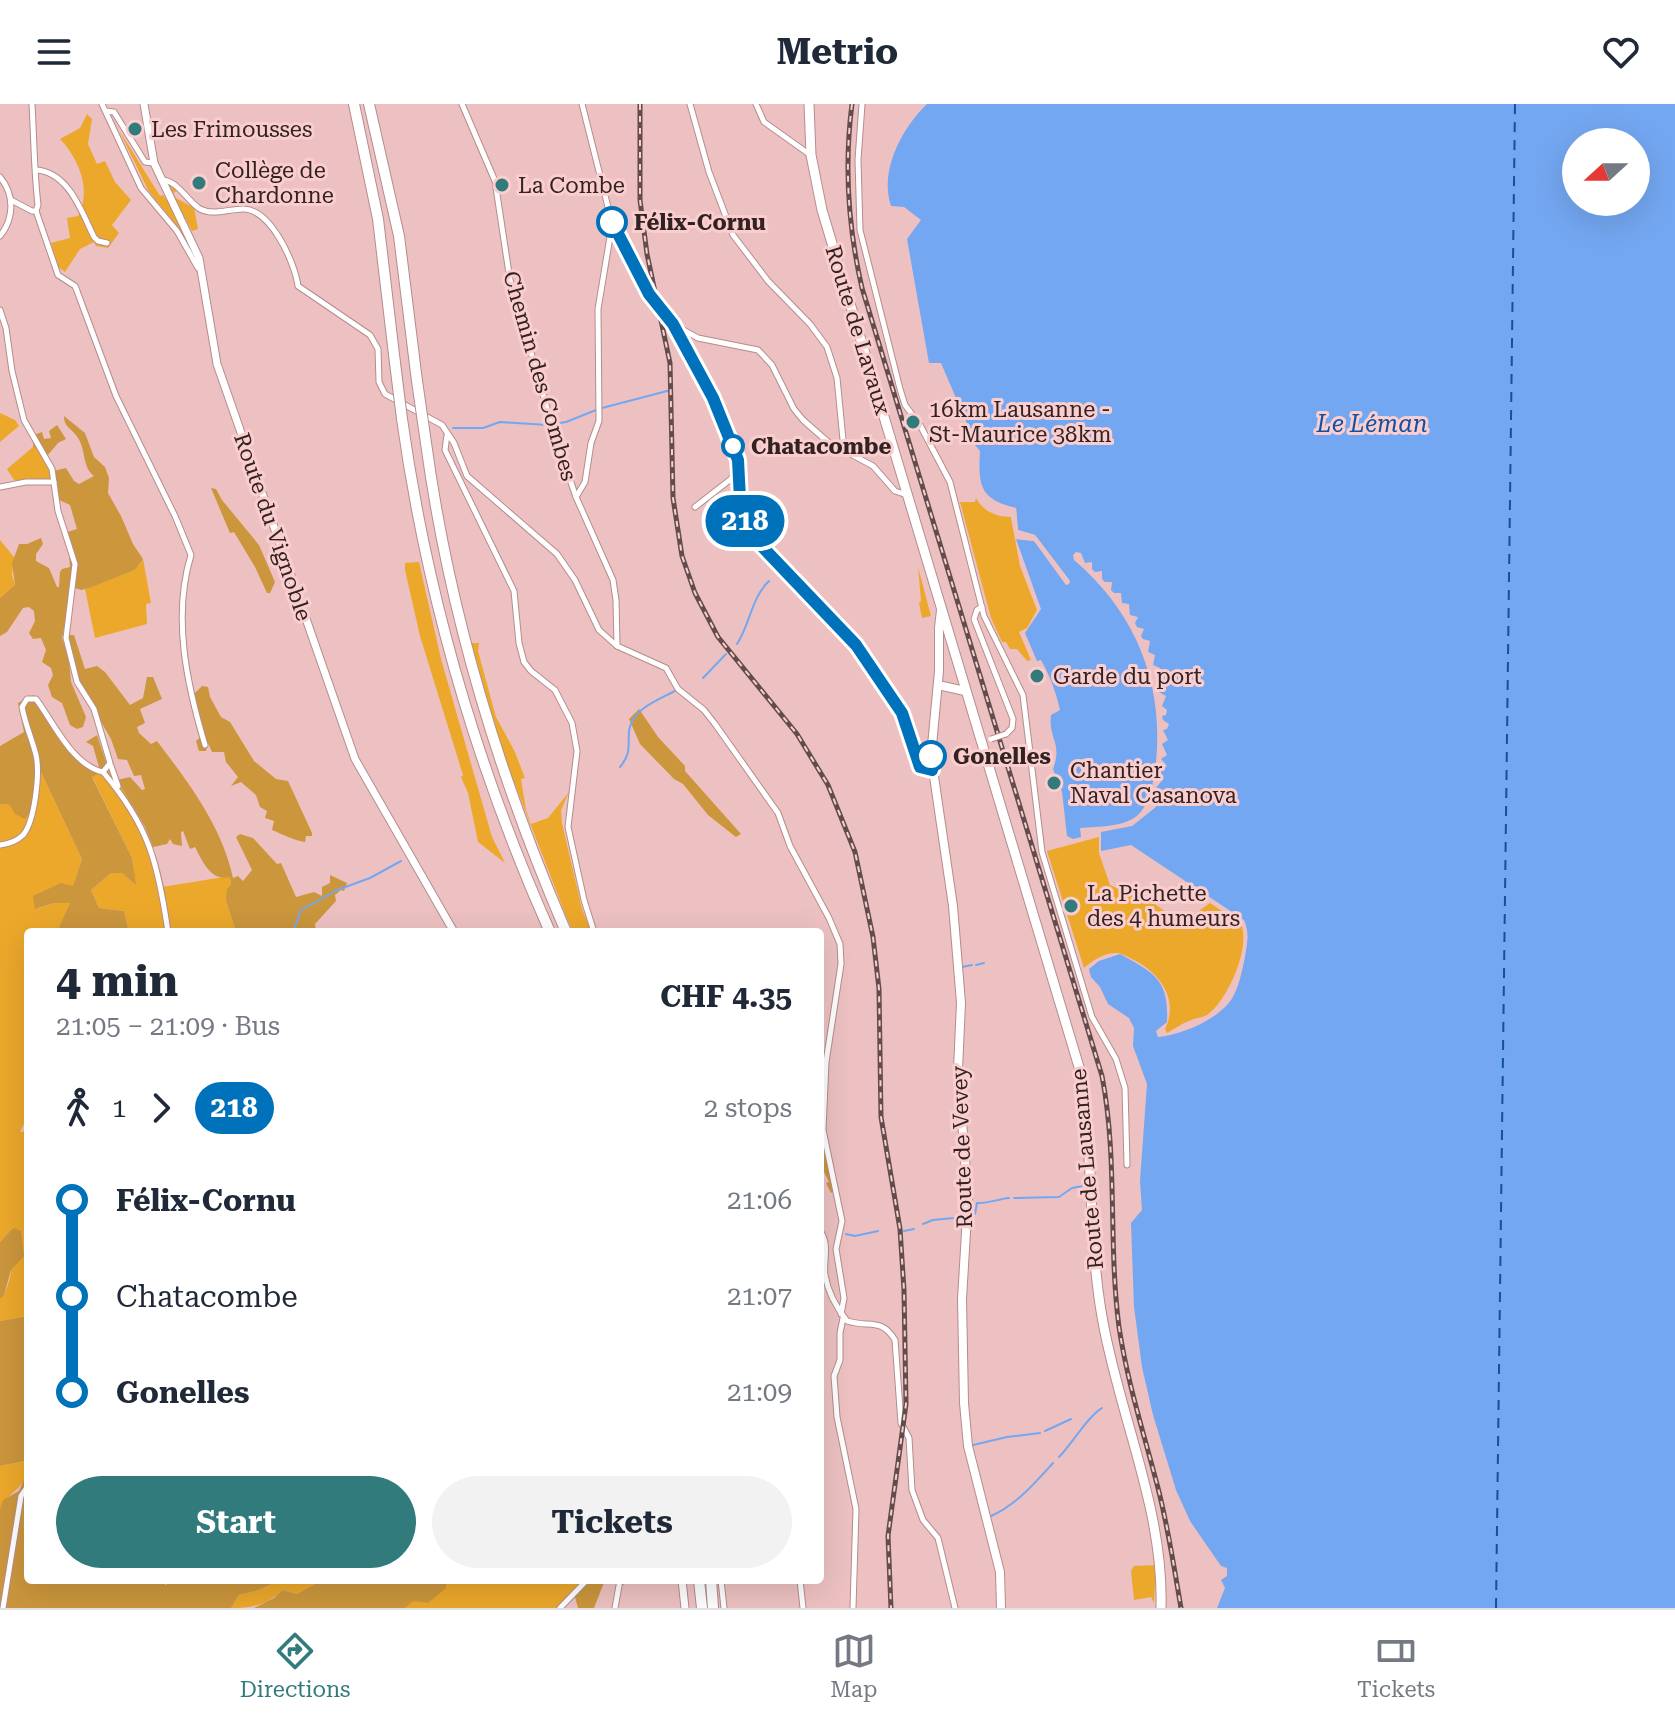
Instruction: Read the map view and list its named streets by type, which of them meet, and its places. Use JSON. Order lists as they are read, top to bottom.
{
  "streets": {
    "main road": ["Route de Lavaux", "Route de Vevey", "Route de Lausanne"],
    "street": ["Chemin des Combes", "Route du Vignoble"]
  },
  "crossings": [
    ["Route de Lavaux", "Route de Vevey"],
    ["Route de Lavaux", "Route de Lausanne"]
  ],
  "water": ["Le Léman"],
  "places": [
    "Les Frimousses",
    "Collège de Chardonne",
    "La Combe",
    "Félix-Cornu",
    "16km Lausanne - St-Maurice 38km",
    "Chatacombe",
    "Garde du port",
    "Gonelles",
    "Chantier Naval Casanova",
    "La Pichette des 4 humeurs"
  ],
  "lines": ["bus line 218"],
  "north": "left",
  "page": {
    "header": "Metrio",
    "on_map": "218",
    "heading": ["4 min", "21:05 – 21:09 · Bus", "CHF 4.35"],
    "legs": ["1", "218", "2 stops"],
    "list": [
      {
        "name": "Félix-Cornu",
        "value": "21:06"
      },
      {
        "name": "Chatacombe",
        "value": "21:07"
      },
      {
        "name": "Gonelles",
        "value": "21:09"
      }
    ],
    "buttons": ["Start", "Tickets"],
    "tabs": ["Directions", "Map", "Tickets"]
  }
}
